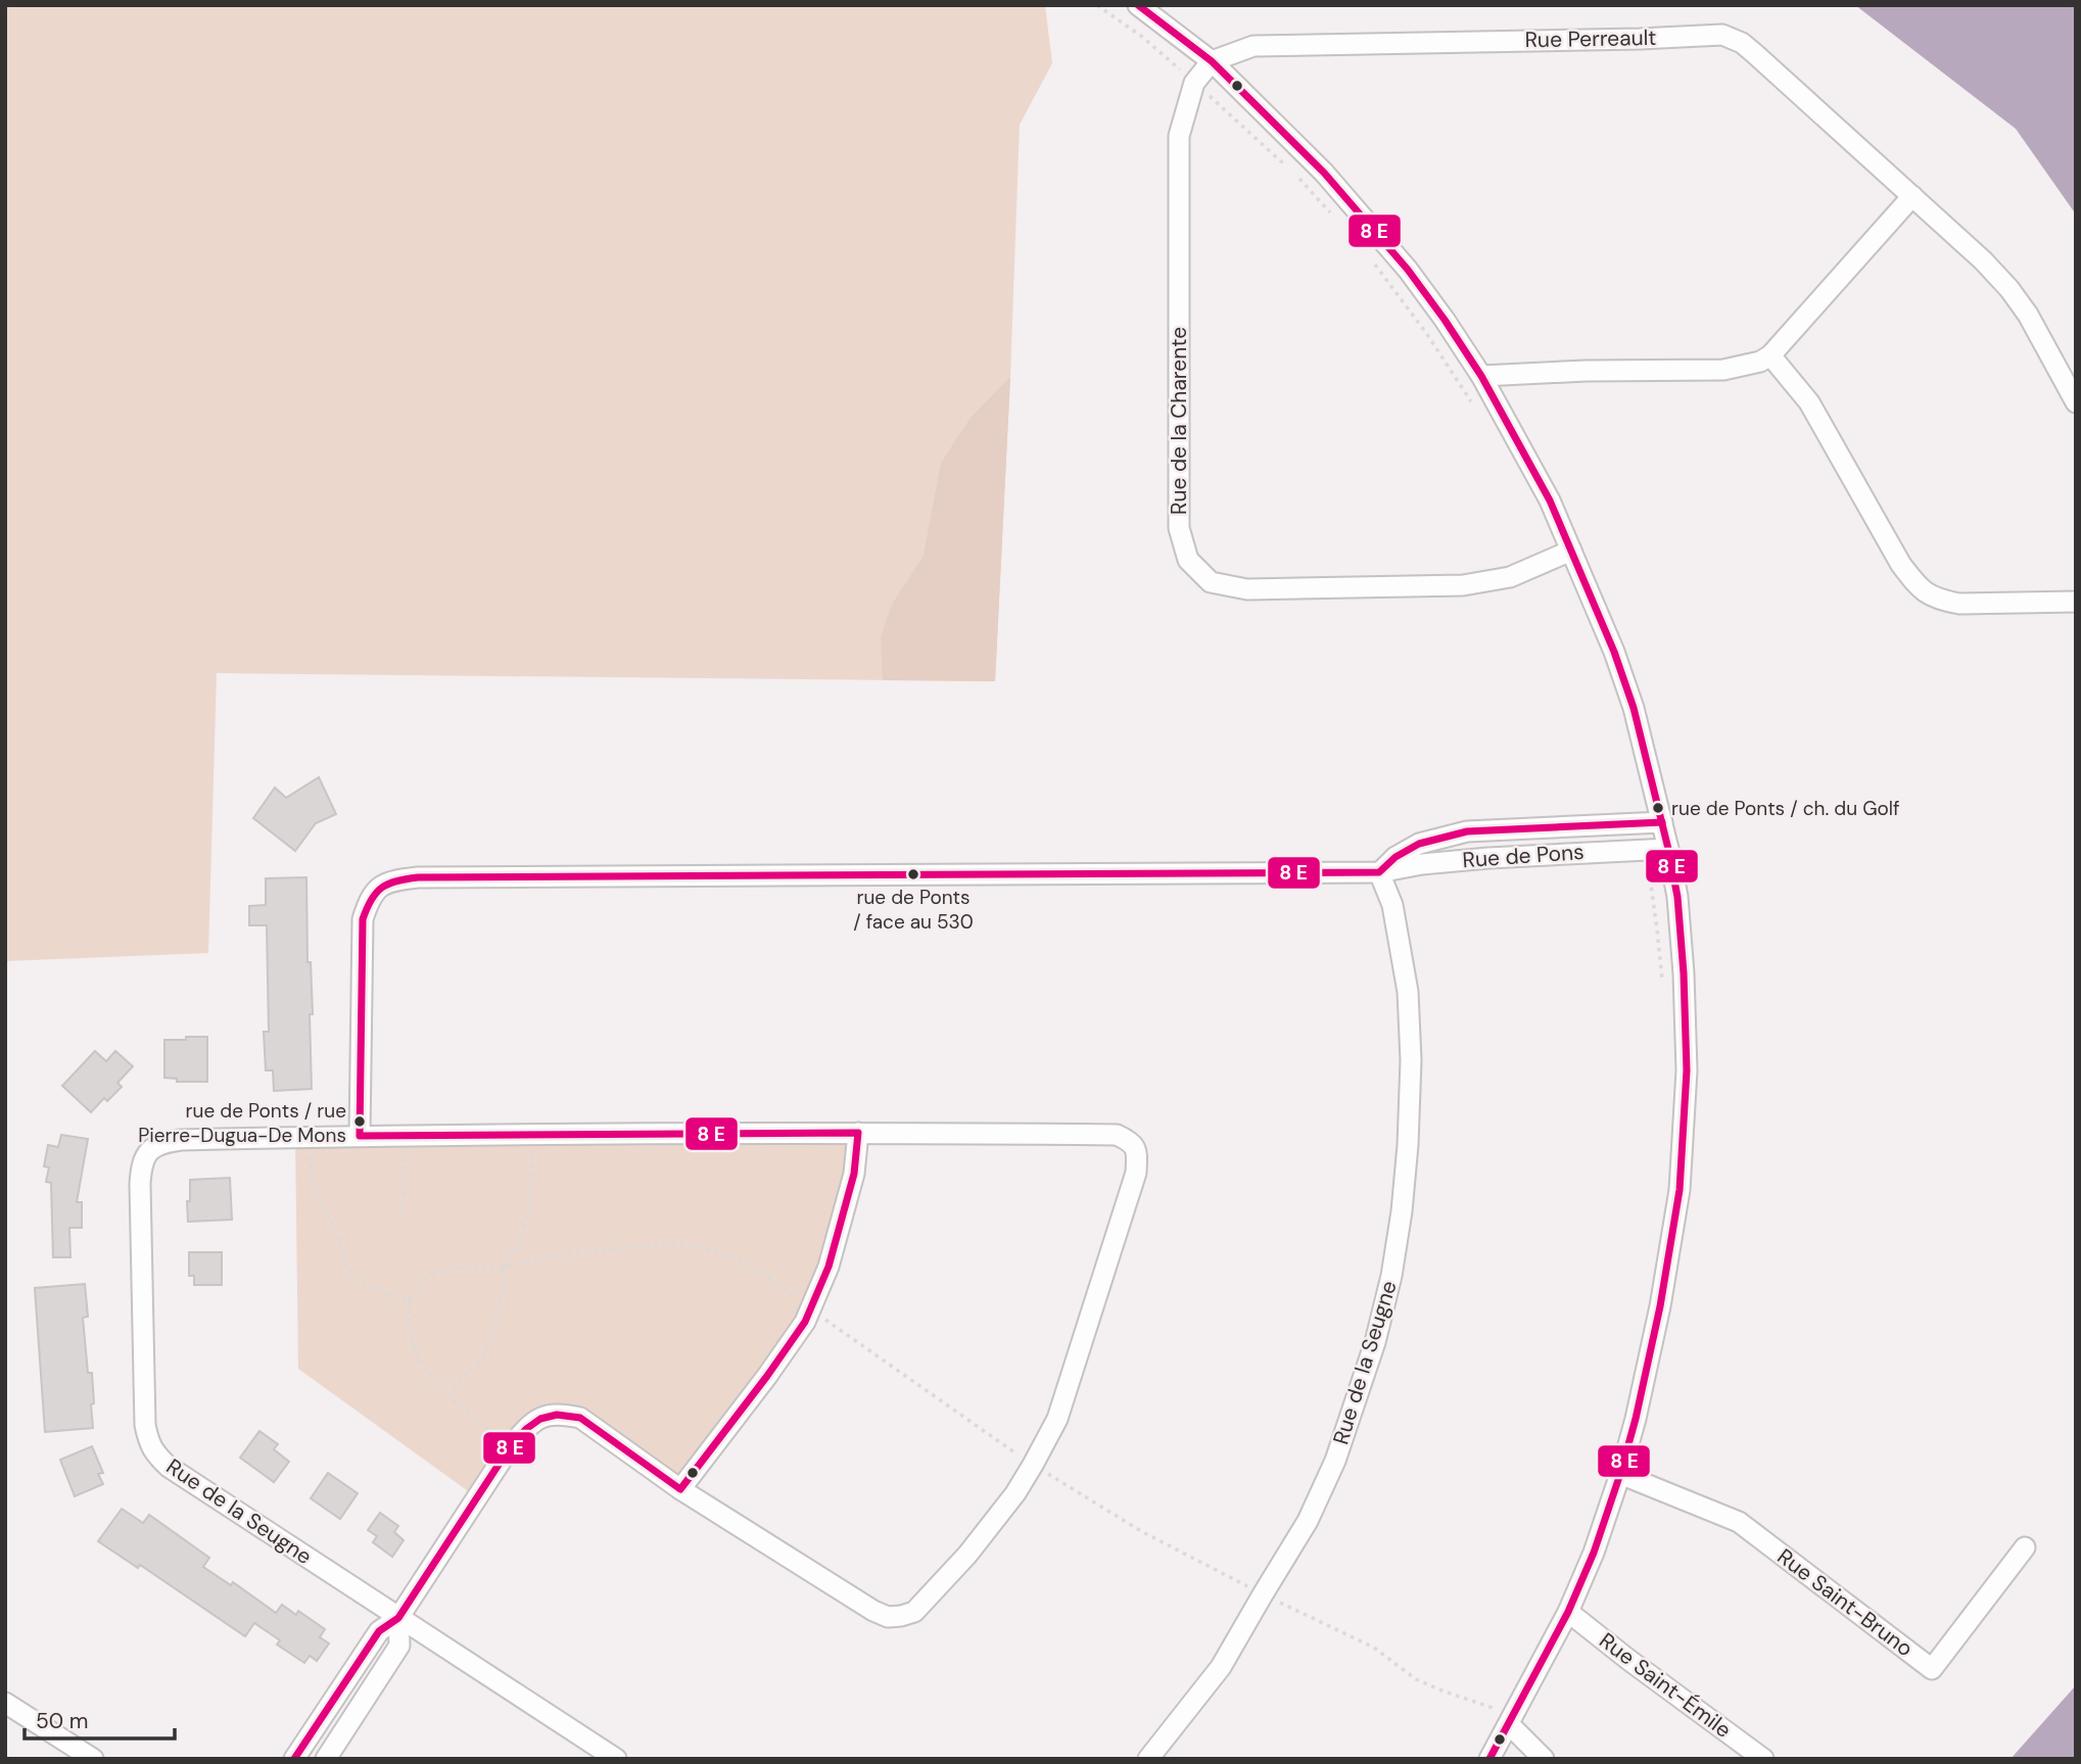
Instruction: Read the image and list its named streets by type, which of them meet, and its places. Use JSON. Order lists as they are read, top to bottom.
{
  "streets": {
    "street": [
      "Rue Perreault",
      "Rue de la Charente",
      "Rue de Pons",
      "Rue de la Seugne",
      "Rue Saint-Bruno",
      "Rue Saint-Émile"
    ]
  },
  "crossings": [
    ["Rue Perreault", "Rue de la Charente"],
    ["Rue de Pons", "Rue de la Seugne"]
  ],
  "places": ["rue de Ponts / ch. du Golf", "rue de Ponts / face au 530", "rue de Ponts / rue Pierre-Dugua-De Mons"],
  "scale_bar": "50 m"
}
